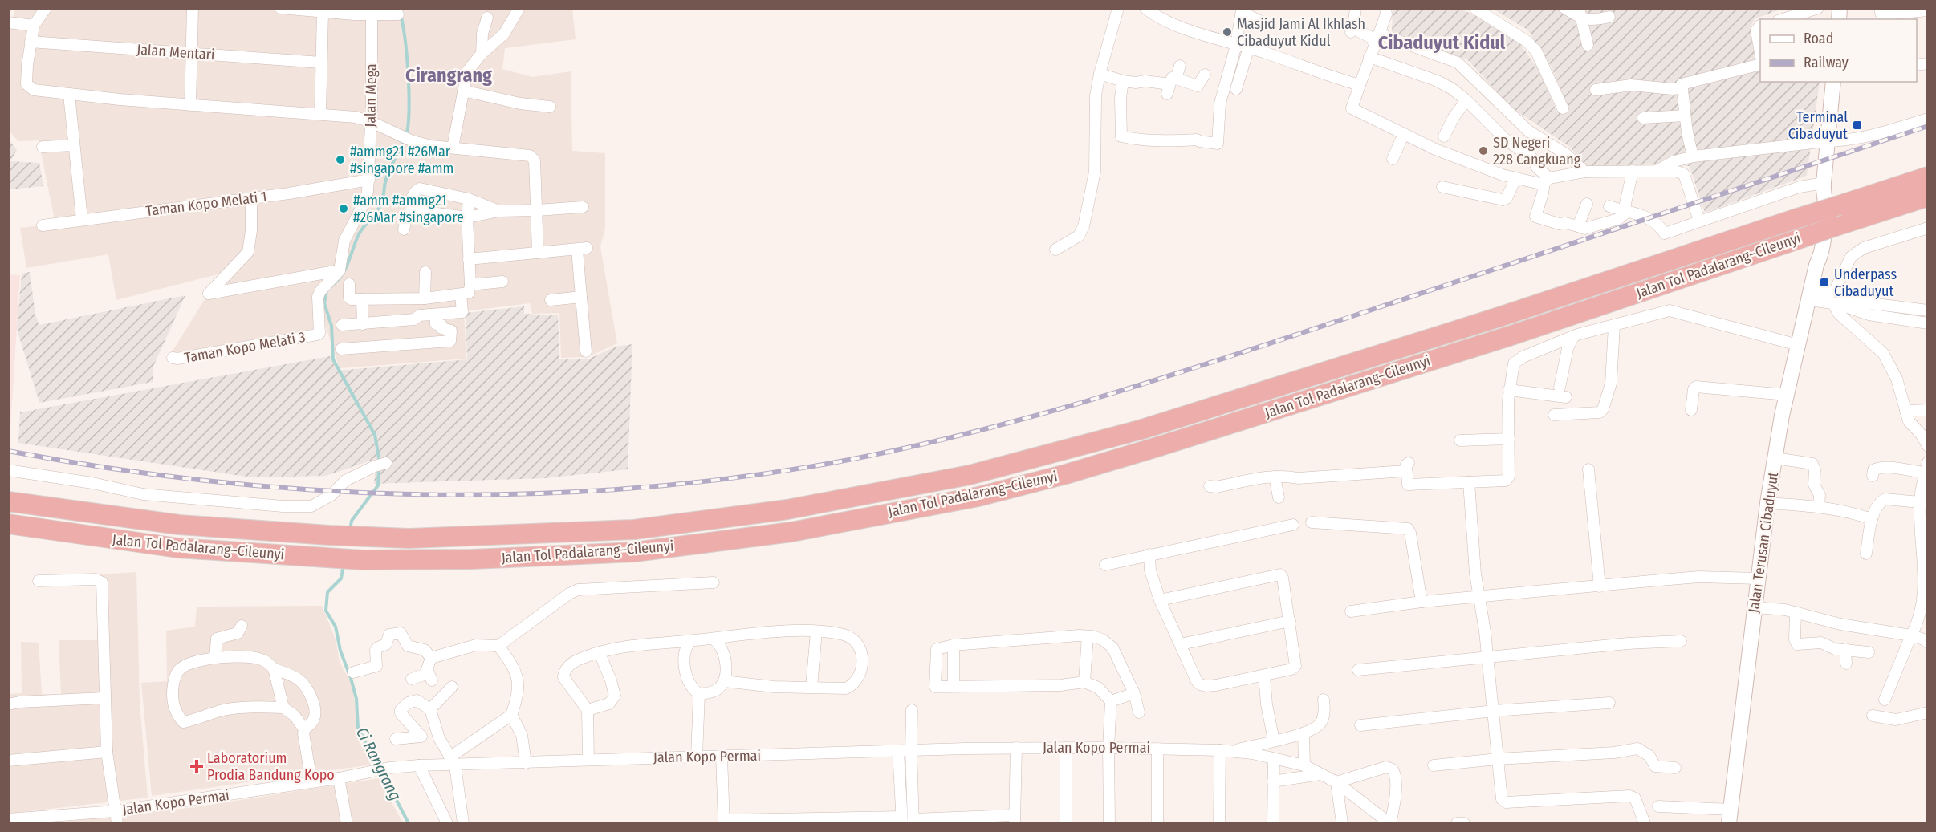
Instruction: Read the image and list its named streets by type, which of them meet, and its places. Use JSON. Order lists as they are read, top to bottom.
{
  "streets": {
    "highway": ["Jalan Tol Padalarang–Cileunyi"],
    "main road": ["Jalan Terusan Cibaduyut"],
    "street": [
      "Jalan Mentari",
      "Jalan Mega",
      "Taman Kopo Melati 1",
      "Taman Kopo Melati 3",
      "Jalan Kopo Permai"
    ]
  },
  "crossings": [
    ["Jalan Mega", "Taman Kopo Melati 1"],
    ["Jalan Mega", "Taman Kopo Melati 3"]
  ],
  "districts": ["Cibaduyut Kidul", "Cirangrang"],
  "water": ["Ci Rangrang"],
  "places": {
    "other": [
      "Masjid Jami Al Ikhlash Cibaduyut Kidul",
      "SD Negeri 228 Cangkuang",
      "#ammg21 #26Mar #singapore #amm",
      "#amm #ammg21 #26Mar #singapore"
    ],
    "transit": ["Terminal Cibaduyut", "Underpass Cibaduyut"],
    "health": ["Laboratorium Prodia Bandung Kopo"]
  },
  "legend": ["Road", "Railway"]
}
